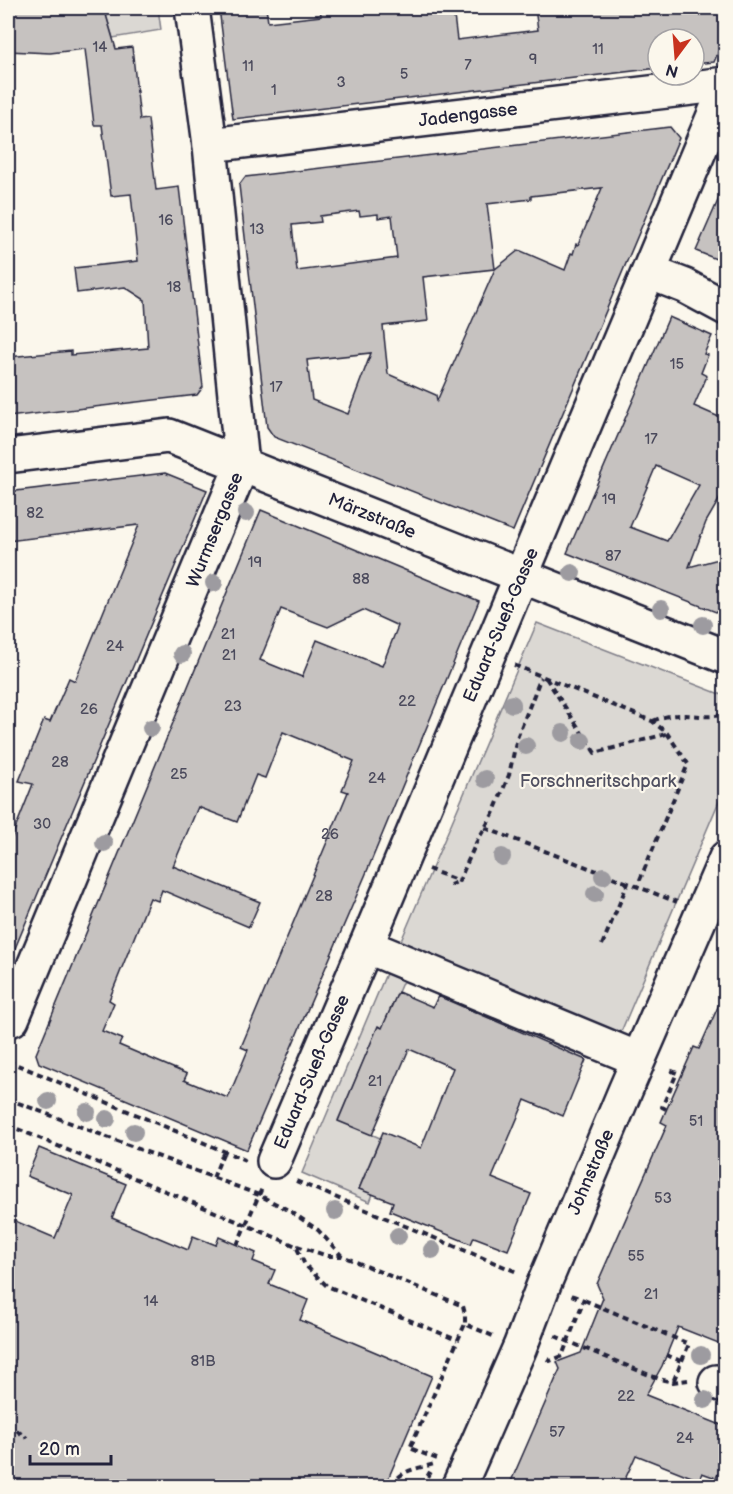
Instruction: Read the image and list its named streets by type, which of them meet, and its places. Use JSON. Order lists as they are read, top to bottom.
{
  "streets": {
    "street": [
      "Jadengasse",
      "Märzstraße",
      "Wurmsergasse",
      "Eduard-Sueß-Gasse",
      "Johnstraße"
    ]
  },
  "crossings": [
    ["Jadengasse", "Wurmsergasse"],
    ["Jadengasse", "Eduard-Sueß-Gasse"],
    ["Märzstraße", "Wurmsergasse"],
    ["Märzstraße", "Eduard-Sueß-Gasse"]
  ],
  "parks": ["Forschneritschpark"],
  "house_numbers": [
    "14",
    "11",
    "9",
    "7",
    "11",
    "5",
    "3",
    "1",
    "16",
    "13",
    "18",
    "15",
    "17",
    "17",
    "19",
    "82",
    "87",
    "19",
    "88",
    "21",
    "24",
    "21",
    "22",
    "23",
    "26",
    "28",
    "25",
    "24",
    "30",
    "26",
    "28",
    "21",
    "51",
    "53",
    "55",
    "21",
    "14",
    "81B",
    "22",
    "57",
    "24"
  ],
  "scale_bar": "20 m",
  "north": "bottom"
}
